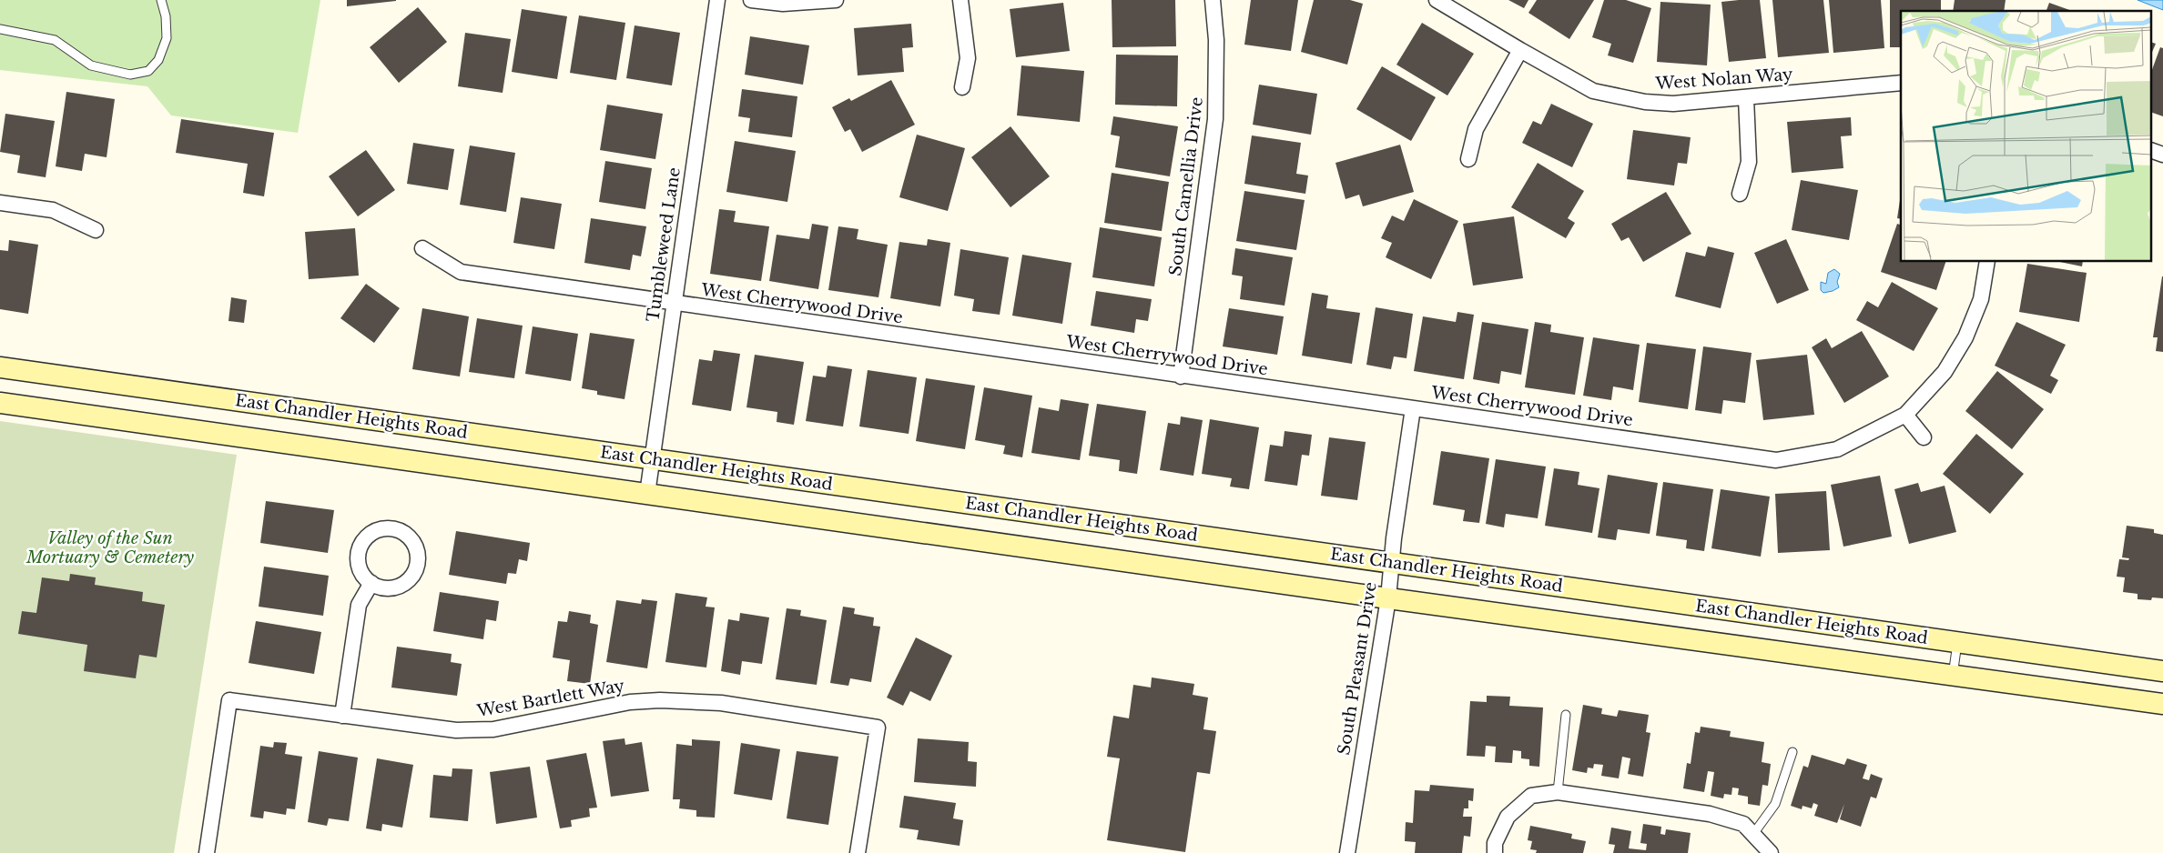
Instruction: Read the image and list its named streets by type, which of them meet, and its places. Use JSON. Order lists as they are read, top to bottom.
{
  "streets": {
    "main road": ["East Chandler Heights Road"],
    "street": [
      "West Nolan Way",
      "South Camellia Drive",
      "Tumbleweed Lane",
      "West Cherrywood Drive",
      "South Pleasant Drive",
      "West Bartlett Way"
    ]
  },
  "crossings": [
    ["South Camellia Drive", "West Cherrywood Drive"],
    ["Tumbleweed Lane", "West Cherrywood Drive"],
    ["Tumbleweed Lane", "East Chandler Heights Road"],
    ["West Cherrywood Drive", "South Pleasant Drive"],
    ["East Chandler Heights Road", "South Pleasant Drive"]
  ],
  "parks": ["Valley of the Sun Mortuary & Cemetery"]
}
